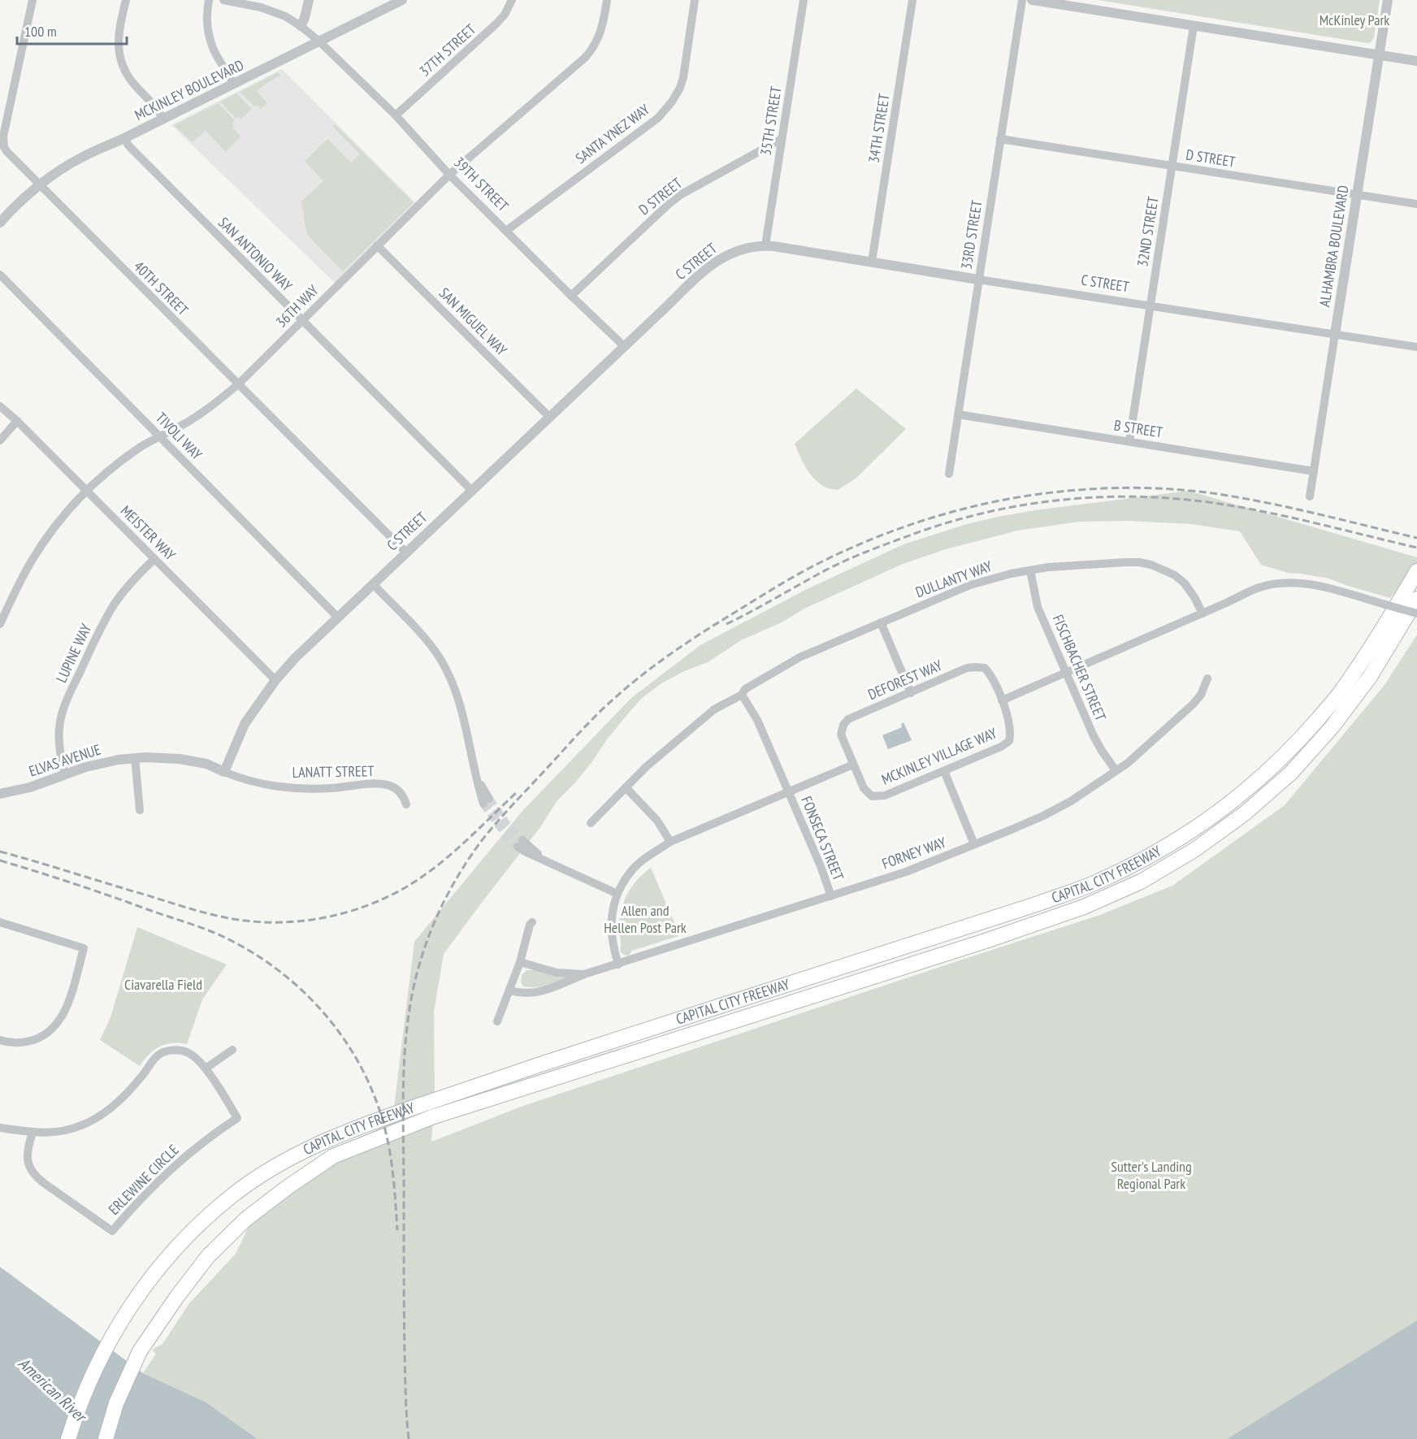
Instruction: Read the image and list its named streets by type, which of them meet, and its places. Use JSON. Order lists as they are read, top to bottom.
{
  "streets": {
    "highway": ["CAPITAL CITY FREEWAY"],
    "street": [
      "37TH STREET",
      "MCKINLEY BOULEVARD",
      "35TH STREET",
      "34TH STREET",
      "SANTA YNEZ WAY",
      "D STREET",
      "39TH STREET",
      "32ND STREET",
      "33RD STREET",
      "ALHAMBRA BOULEVARD",
      "SAN ANTONIO WAY",
      "C STREET",
      "40TH STREET",
      "36TH WAY",
      "SAN MIGUEL WAY",
      "B STREET",
      "TIVOLI WAY",
      "MEISTER WAY",
      "DULLANTY WAY",
      "LUPINE WAY",
      "FISCHBACHER STREET",
      "DEFOREST WAY",
      "MCKINLEY VILLAGE WAY",
      "ELVAS AVENUE",
      "LANATT STREET",
      "FONSECA STREET",
      "FORNEY WAY",
      "ERLEWINE CIRCLE"
    ]
  },
  "crossings": [
    ["37TH STREET", "39TH STREET"],
    ["MCKINLEY BOULEVARD", "39TH STREET"],
    ["MCKINLEY BOULEVARD", "SAN ANTONIO WAY"],
    ["MCKINLEY BOULEVARD", "40TH STREET"],
    ["35TH STREET", "D STREET"],
    ["35TH STREET", "C STREET"],
    ["34TH STREET", "C STREET"],
    ["SANTA YNEZ WAY", "39TH STREET"],
    ["D STREET", "39TH STREET"],
    ["D STREET", "32ND STREET"],
    ["D STREET", "33RD STREET"],
    ["D STREET", "ALHAMBRA BOULEVARD"],
    ["39TH STREET", "C STREET"],
    ["39TH STREET", "36TH WAY"],
    ["32ND STREET", "C STREET"],
    ["32ND STREET", "B STREET"],
    ["33RD STREET", "C STREET"],
    ["33RD STREET", "B STREET"],
    ["ALHAMBRA BOULEVARD", "C STREET"],
    ["ALHAMBRA BOULEVARD", "B STREET"],
    ["SAN ANTONIO WAY", "C STREET"],
    ["SAN ANTONIO WAY", "36TH WAY"],
    ["C STREET", "40TH STREET"],
    ["C STREET", "SAN MIGUEL WAY"],
    ["C STREET", "TIVOLI WAY"],
    ["C STREET", "MEISTER WAY"],
    ["C STREET", "ELVAS AVENUE"],
    ["C STREET", "LANATT STREET"],
    ["40TH STREET", "36TH WAY"],
    ["36TH WAY", "SAN MIGUEL WAY"],
    ["36TH WAY", "TIVOLI WAY"],
    ["36TH WAY", "MEISTER WAY"],
    ["MEISTER WAY", "LUPINE WAY"],
    ["DULLANTY WAY", "FISCHBACHER STREET"],
    ["LUPINE WAY", "ELVAS AVENUE"],
    ["FISCHBACHER STREET", "FORNEY WAY"],
    ["DEFOREST WAY", "MCKINLEY VILLAGE WAY"],
    ["ELVAS AVENUE", "LANATT STREET"],
    ["FONSECA STREET", "FORNEY WAY"]
  ],
  "water": ["American River"],
  "parks": [
    "McKinley Park",
    "Allen and Hellen Post Park",
    "Ciavarella Field",
    "Sutter's Landing Regional Park"
  ],
  "scale_bar": "100 m"
}
